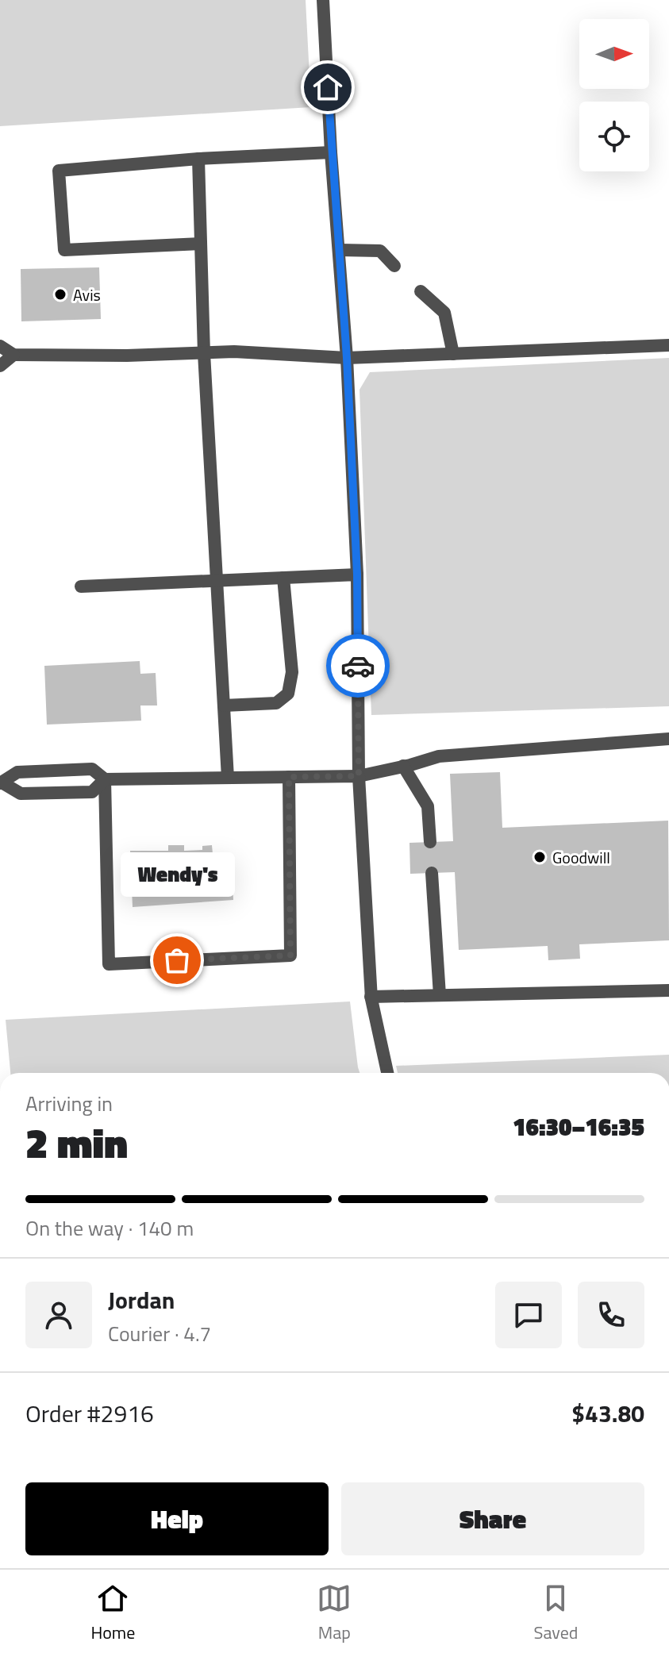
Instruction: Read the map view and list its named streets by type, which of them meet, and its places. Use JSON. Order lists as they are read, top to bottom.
{
  "places": ["Avis", "Goodwill", "Wendy's"],
  "north": "right",
  "page": {
    "bubble": "Wendy's",
    "heading": ["2 min", "Arriving in", "16:30–16:35"],
    "panel": [
      "Jordan",
      "Courier · 4.7",
      "Order #2916",
      "$43.80"
    ],
    "bar": "On the way · 140 m",
    "buttons": ["Help", "Share"],
    "tabs": ["Home", "Map", "Saved"]
  }
}
